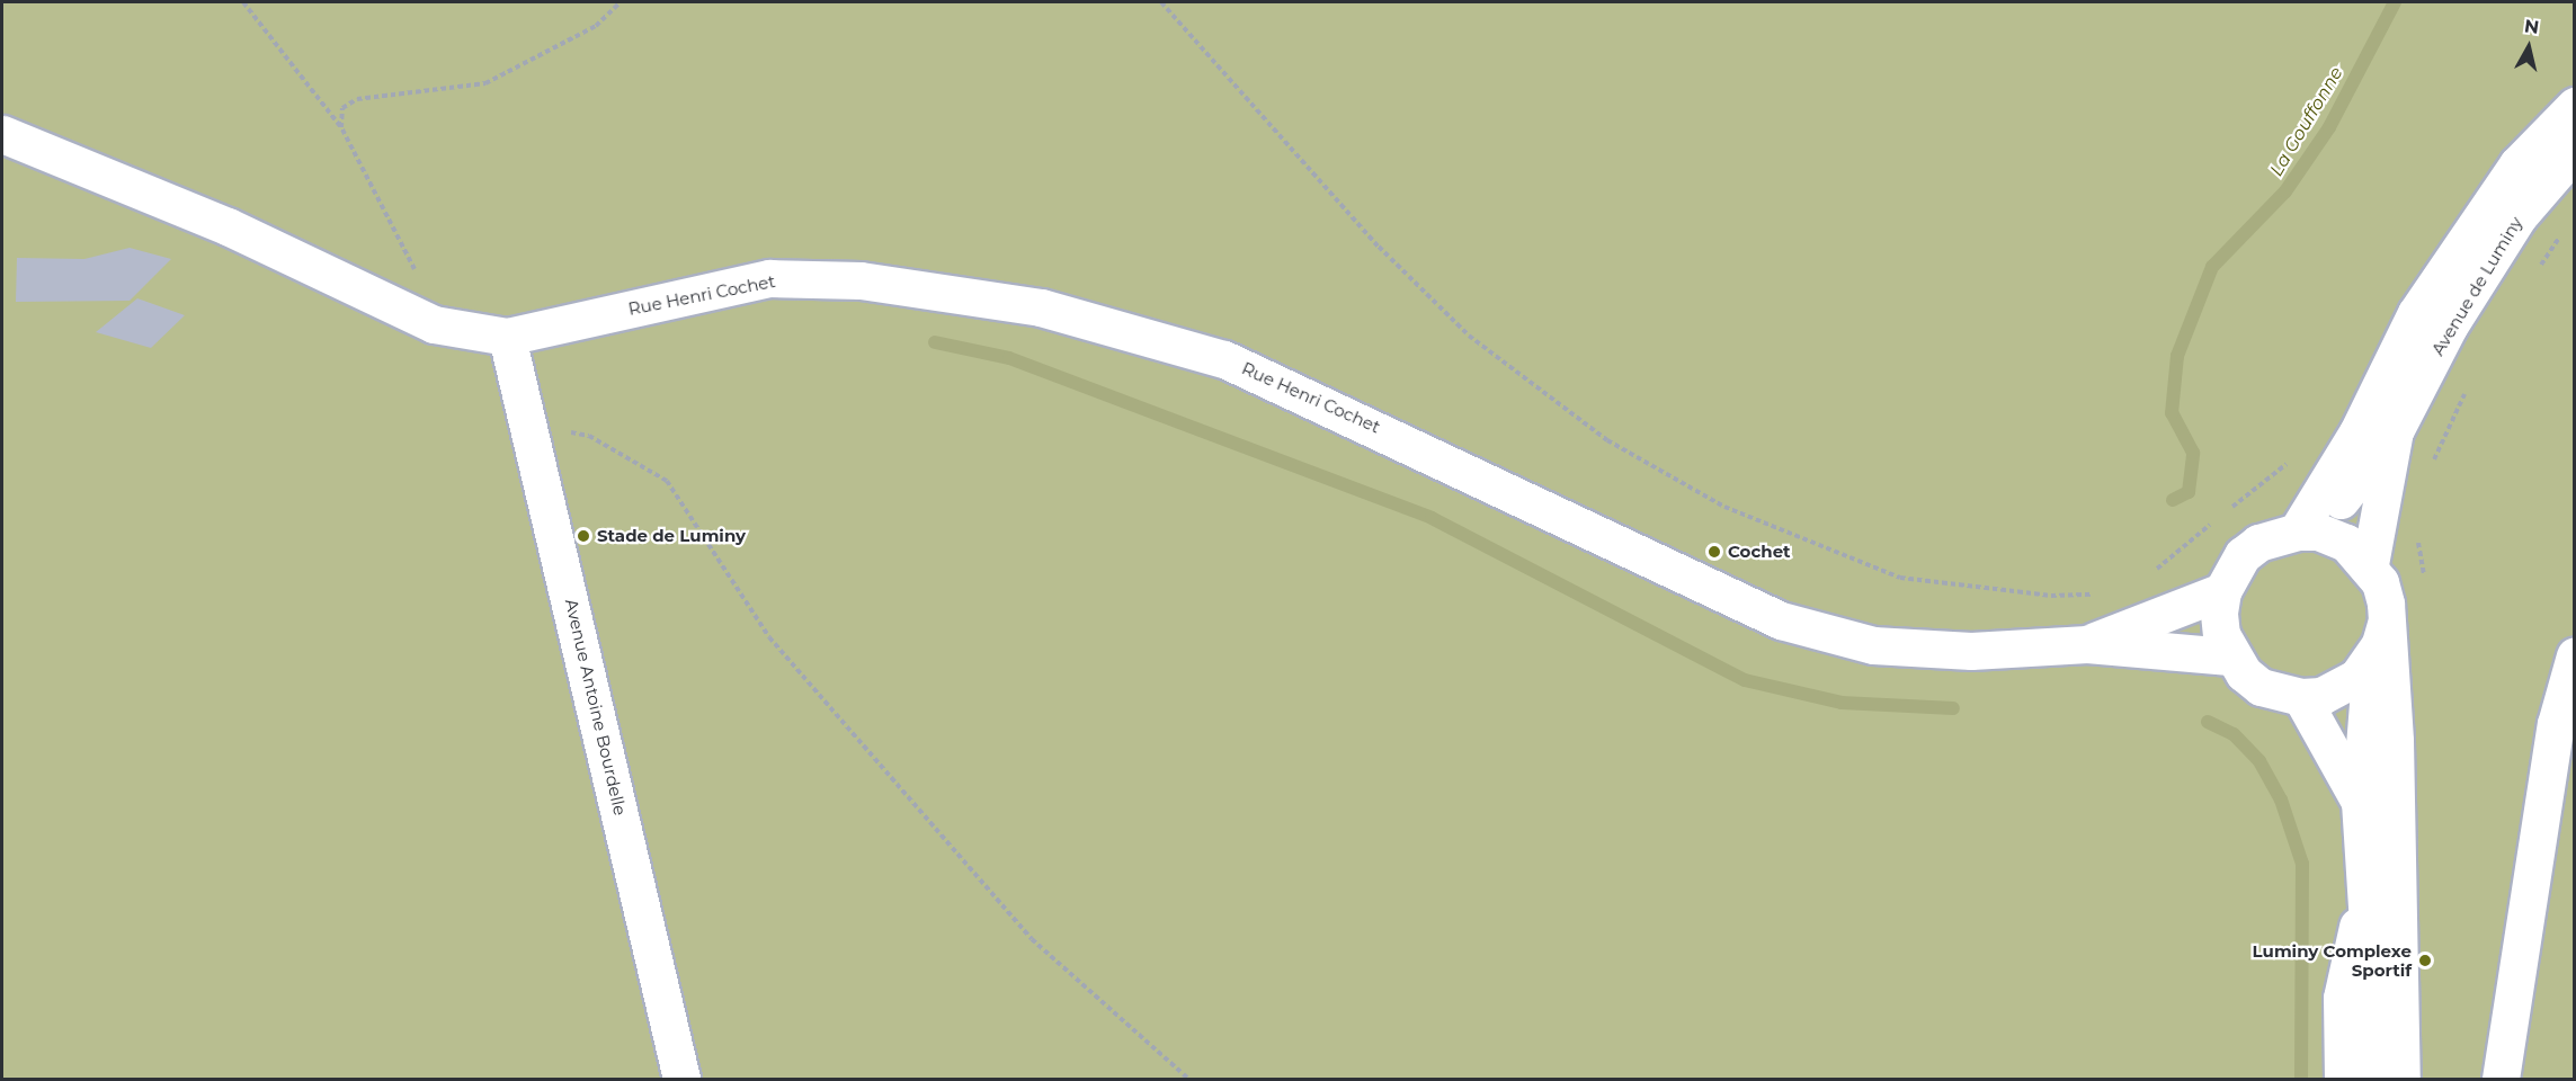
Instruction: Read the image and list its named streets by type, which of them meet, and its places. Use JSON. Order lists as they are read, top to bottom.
{
  "streets": {
    "street": ["Avenue de Luminy", "Rue Henri Cochet", "Avenue Antoine Bourdelle"]
  },
  "crossings": [
    ["Avenue de Luminy", "Rue Henri Cochet"],
    ["Rue Henri Cochet", "Avenue Antoine Bourdelle"]
  ],
  "water": ["La Gouffonne"],
  "places": ["Stade de Luminy", "Cochet", "Luminy Complexe Sportif"],
  "north": "top"
}
